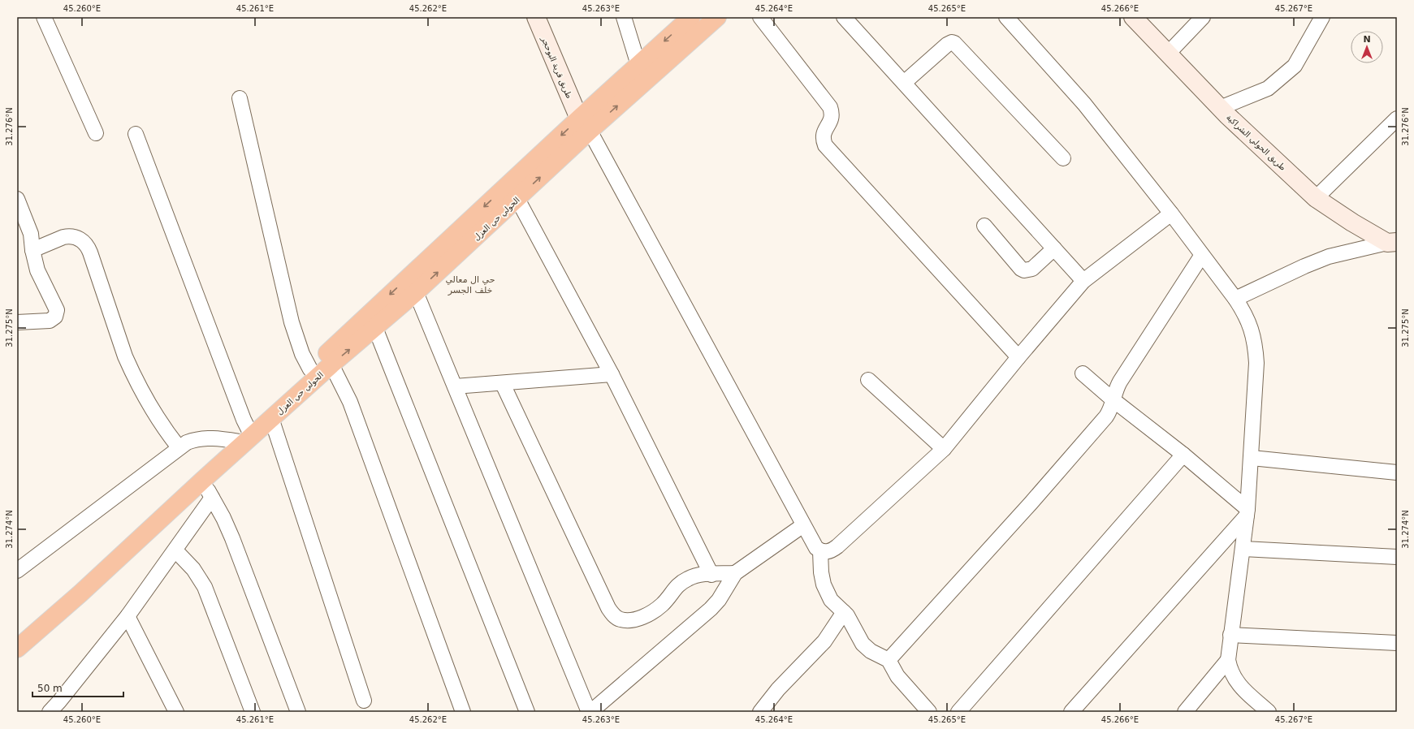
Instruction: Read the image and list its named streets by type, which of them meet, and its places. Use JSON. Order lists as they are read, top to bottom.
{
  "streets": {
    "highway": ["الحولي حي العزل"],
    "street": ["طريق قرية البوحجر", "طريق الحولي الشراكية"]
  },
  "crossings": [
    ["طريق قرية البوحجر", "الحولي حي العزل"]
  ],
  "districts": ["حي ال معالي خلف الجسر"],
  "scale_bar": "50 m",
  "north": "top",
  "coordinates": [
    "45.260°E",
    "45.261°E",
    "45.262°E",
    "45.263°E",
    "45.264°E",
    "45.265°E",
    "45.266°E",
    "45.267°E",
    "31.276°N",
    "31.275°N",
    "31.274°N"
  ]
}
